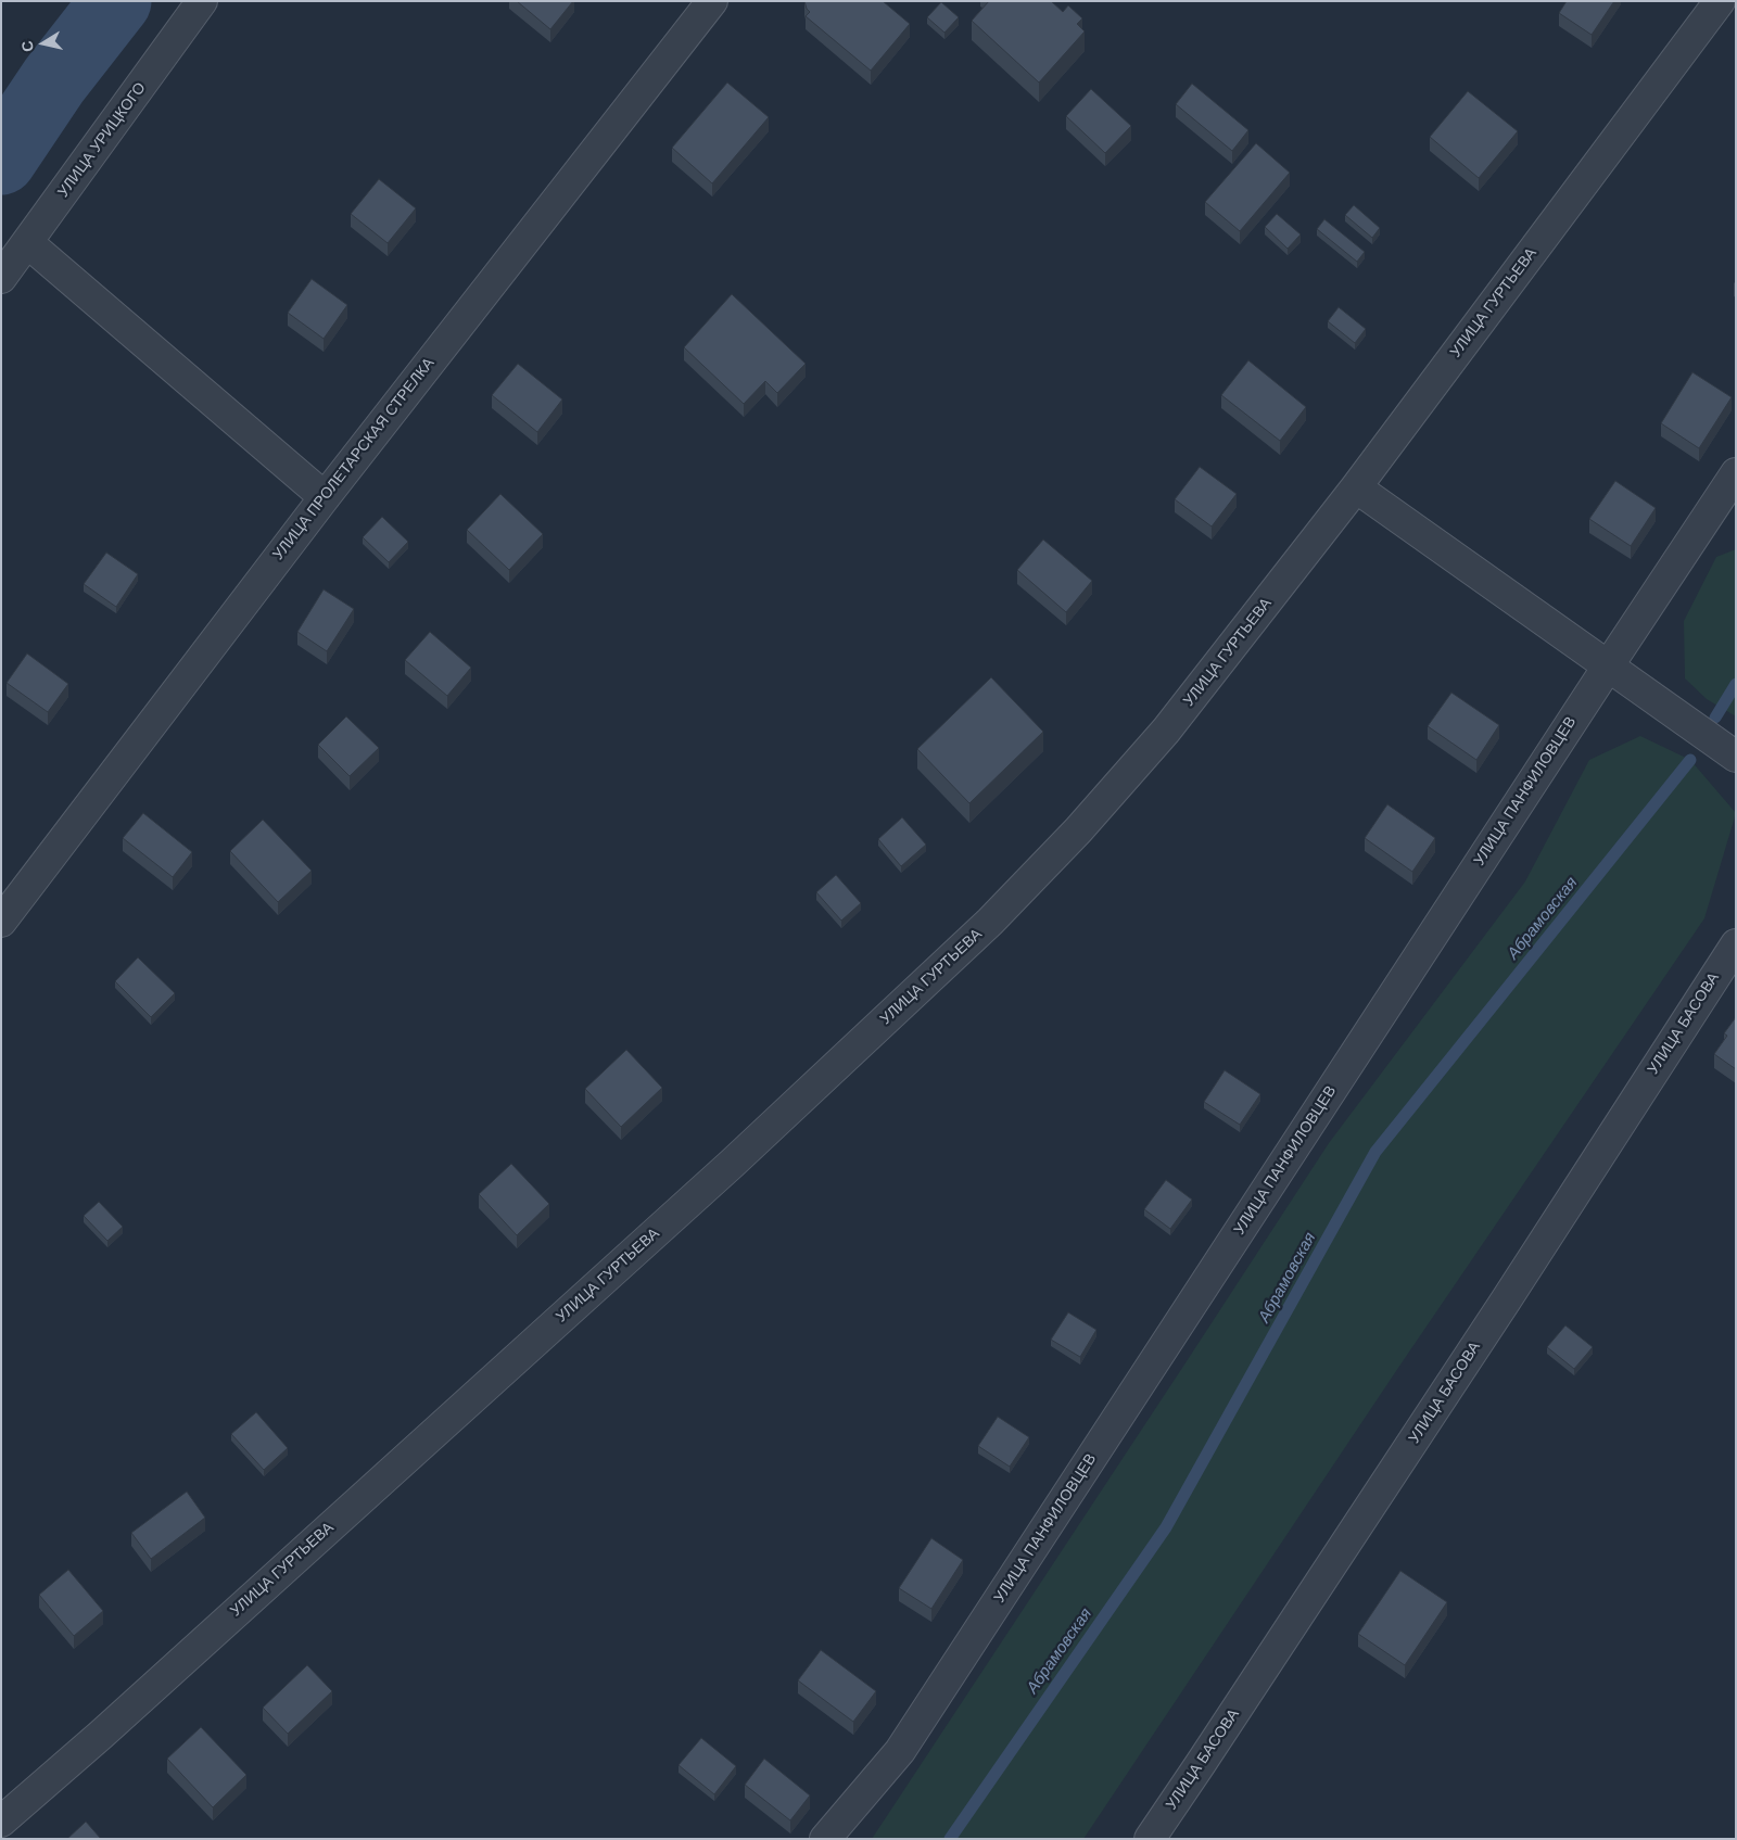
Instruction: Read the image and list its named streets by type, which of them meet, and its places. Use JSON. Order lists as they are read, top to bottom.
{
  "streets": {
    "street": [
      "УЛИЦА УРИЦКОГО",
      "УЛИЦА ГУРТЬЕВА",
      "УЛИЦА ПРОЛЕТАРСКАЯ СТРЕЛКА",
      "УЛИЦА ПАНФИЛОВЦЕВ",
      "УЛИЦА БАСОВА"
    ]
  },
  "water": ["Абрамовская"],
  "north": "left"
}
